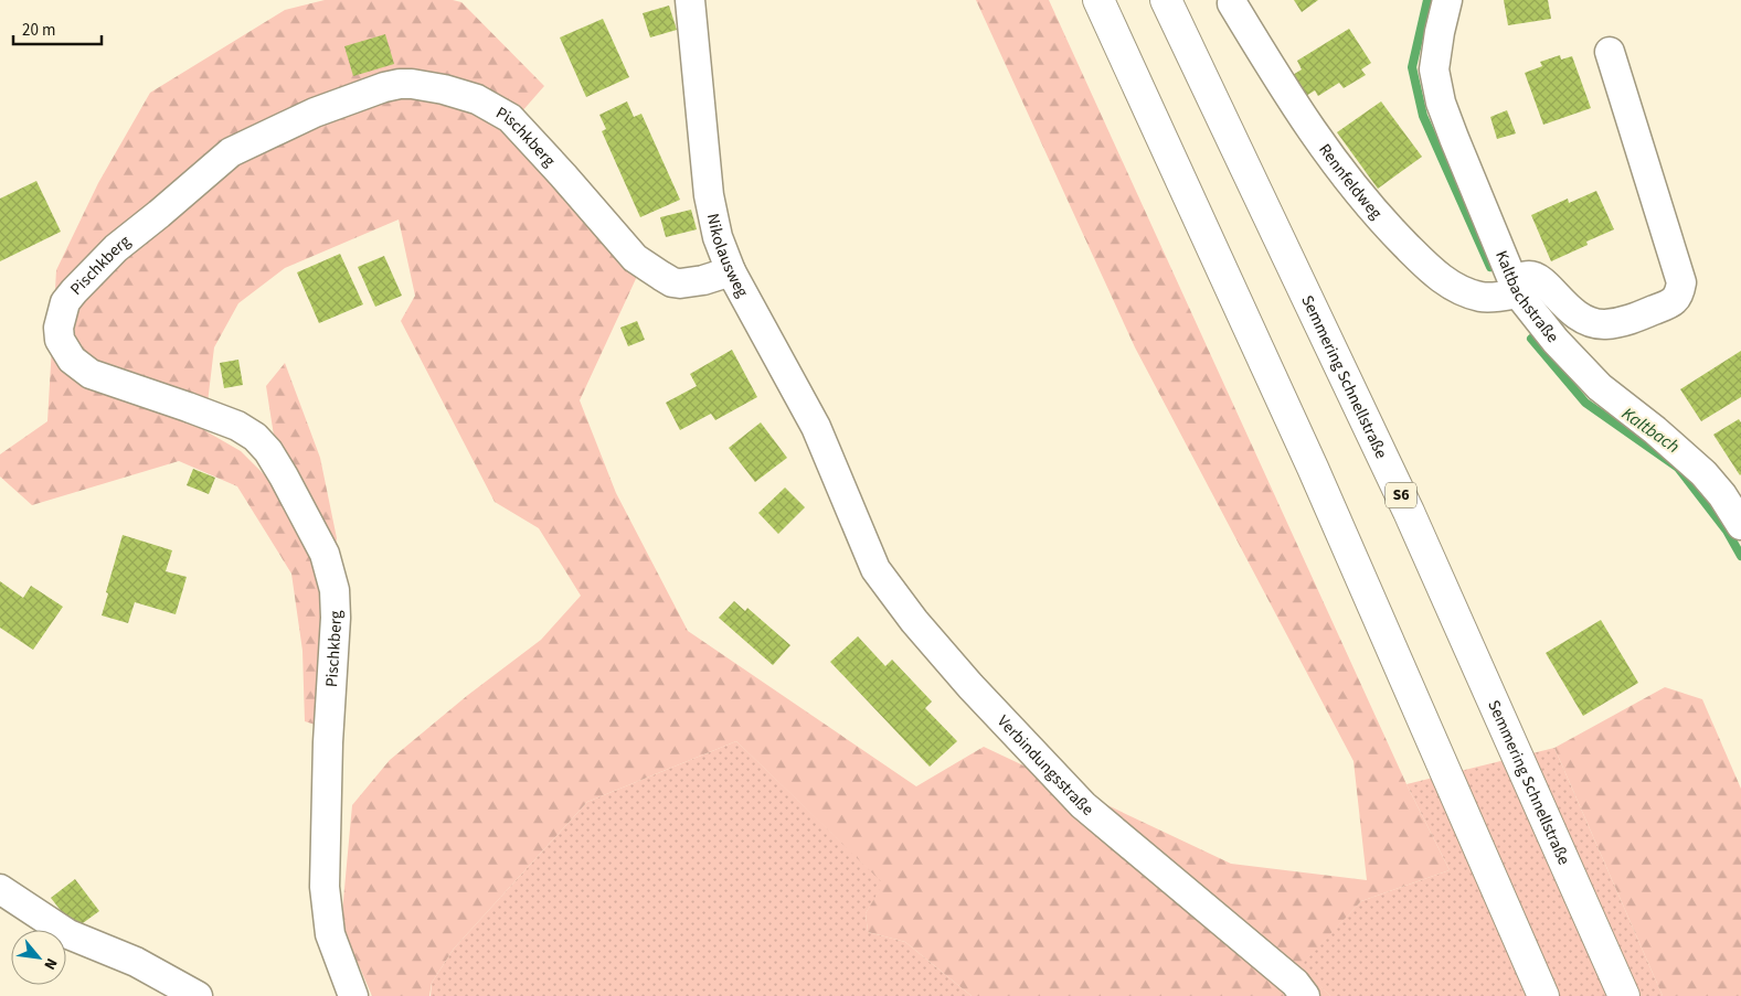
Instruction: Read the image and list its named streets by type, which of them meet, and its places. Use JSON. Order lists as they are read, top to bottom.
{
  "streets": {
    "highway": ["Semmering Schnellstraße", "S6"],
    "street": [
      "Pischkberg",
      "Rennfeldweg",
      "Nikolausweg",
      "Kaltbachstraße",
      "Verbindungsstraße"
    ]
  },
  "crossings": [
    ["Pischkberg", "Nikolausweg"],
    ["Rennfeldweg", "Kaltbachstraße"],
    ["Nikolausweg", "Verbindungsstraße"]
  ],
  "water": ["Kaltbach"],
  "scale_bar": "20 m",
  "north": "bottom right"
}
